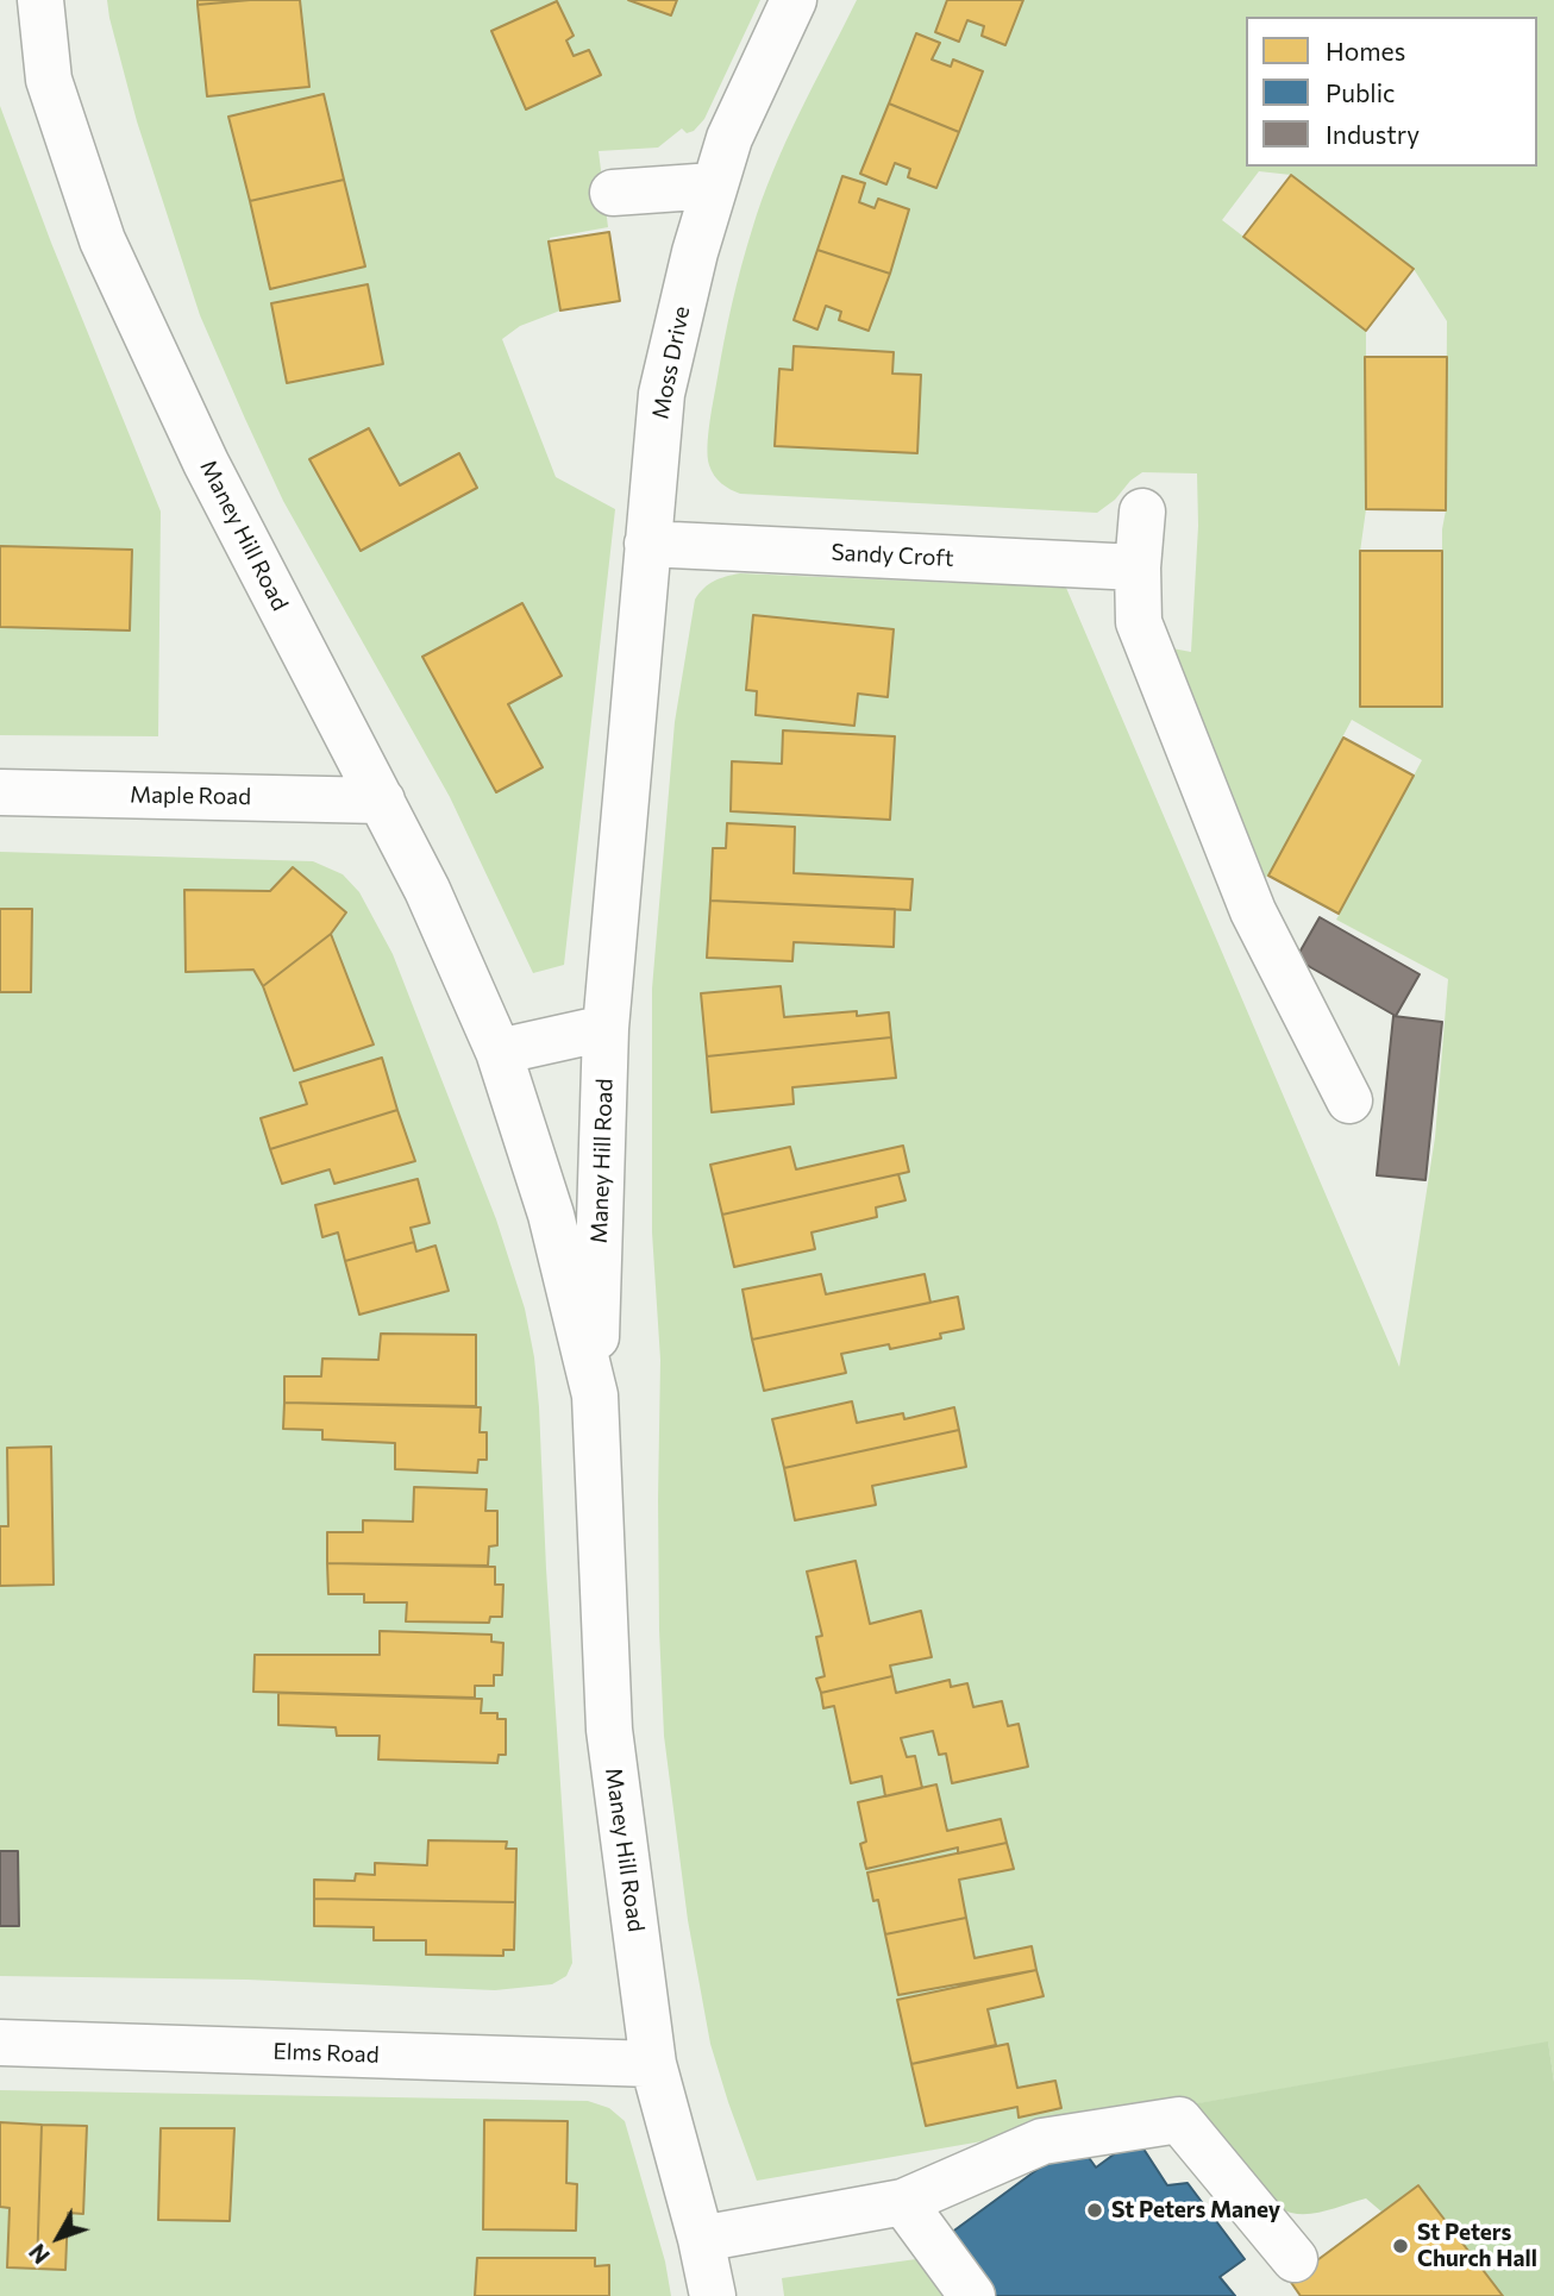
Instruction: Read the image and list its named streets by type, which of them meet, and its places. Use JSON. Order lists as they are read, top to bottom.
{
  "streets": {
    "street": [
      "Moss Drive",
      "Maney Hill Road",
      "Sandy Croft",
      "Maple Road",
      "Elms Road"
    ]
  },
  "crossings": [
    ["Moss Drive", "Maney Hill Road"],
    ["Moss Drive", "Sandy Croft"],
    ["Maney Hill Road", "Sandy Croft"],
    ["Maney Hill Road", "Maple Road"],
    ["Maney Hill Road", "Elms Road"]
  ],
  "places": ["St Peters Maney", "St Peters Church Hall"],
  "legend": ["Homes", "Public", "Industry"],
  "north": "bottom left"
}
